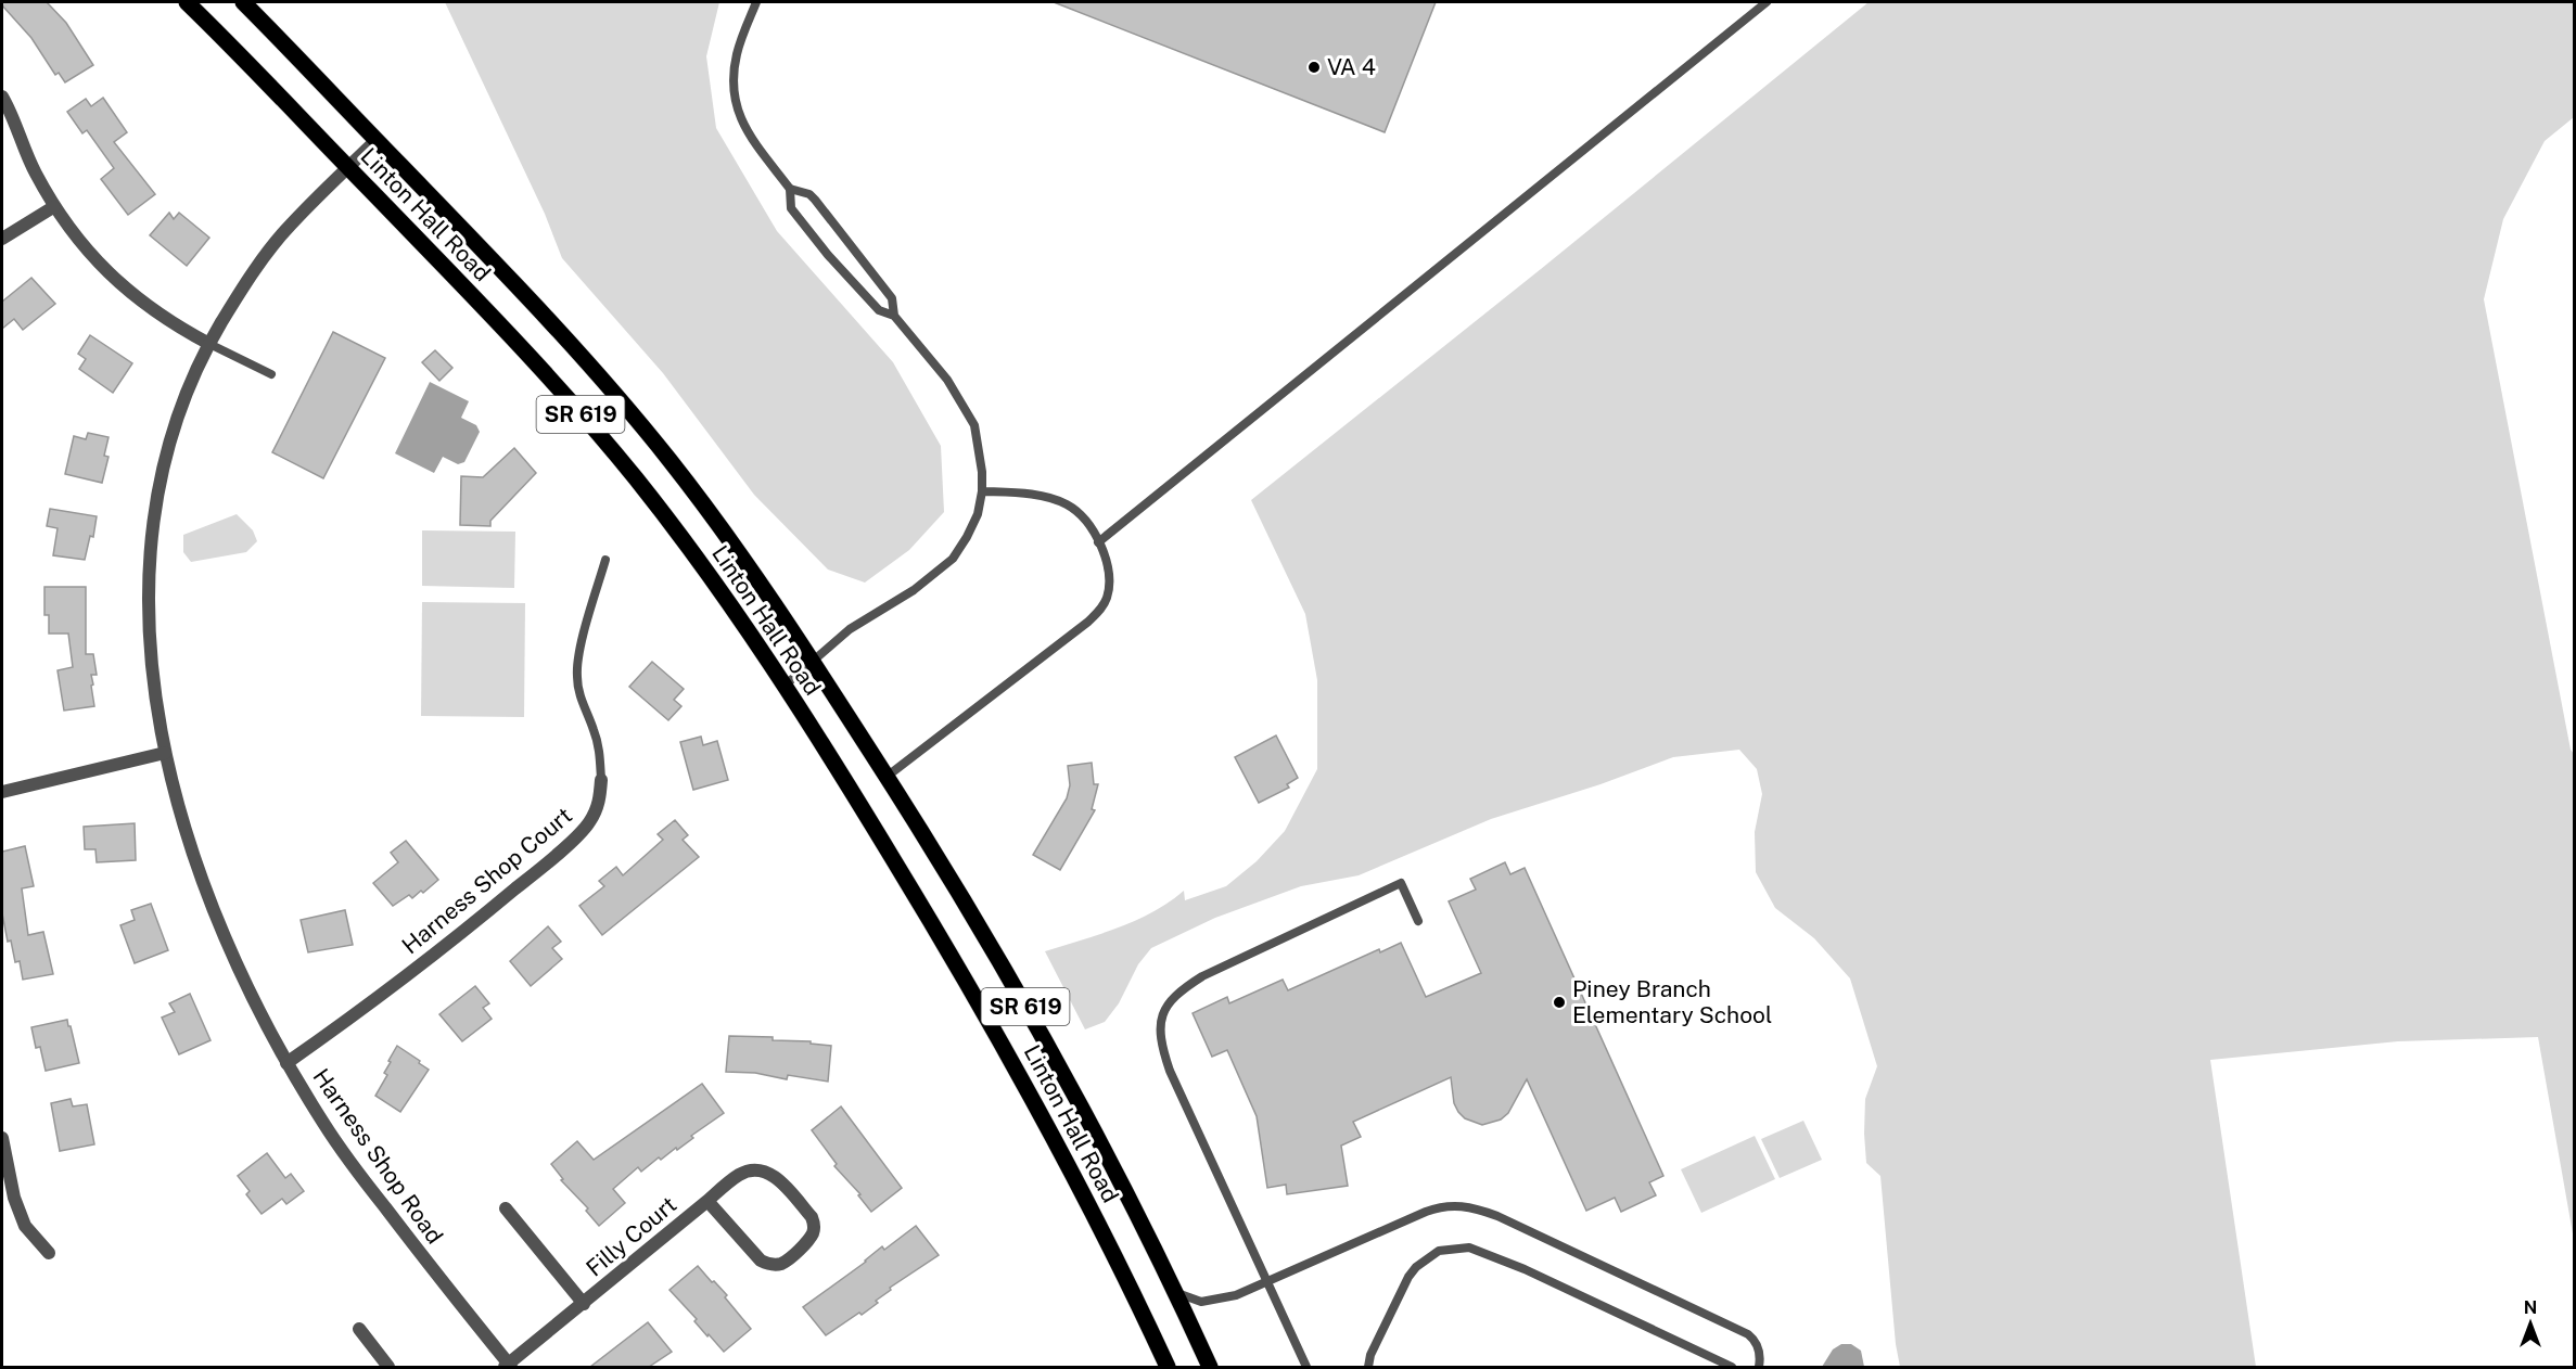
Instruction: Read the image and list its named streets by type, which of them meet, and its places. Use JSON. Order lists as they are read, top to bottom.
{
  "streets": {
    "main road": ["Linton Hall Road", "SR 619"],
    "street": ["Harness Shop Court", "Harness Shop Road", "Filly Court"]
  },
  "crossings": [
    ["Linton Hall Road", "Harness Shop Road"],
    ["Harness Shop Court", "Harness Shop Road"],
    ["Harness Shop Road", "Filly Court"]
  ],
  "places": ["VA 4", "Piney Branch Elementary School"],
  "north": "top"
}
